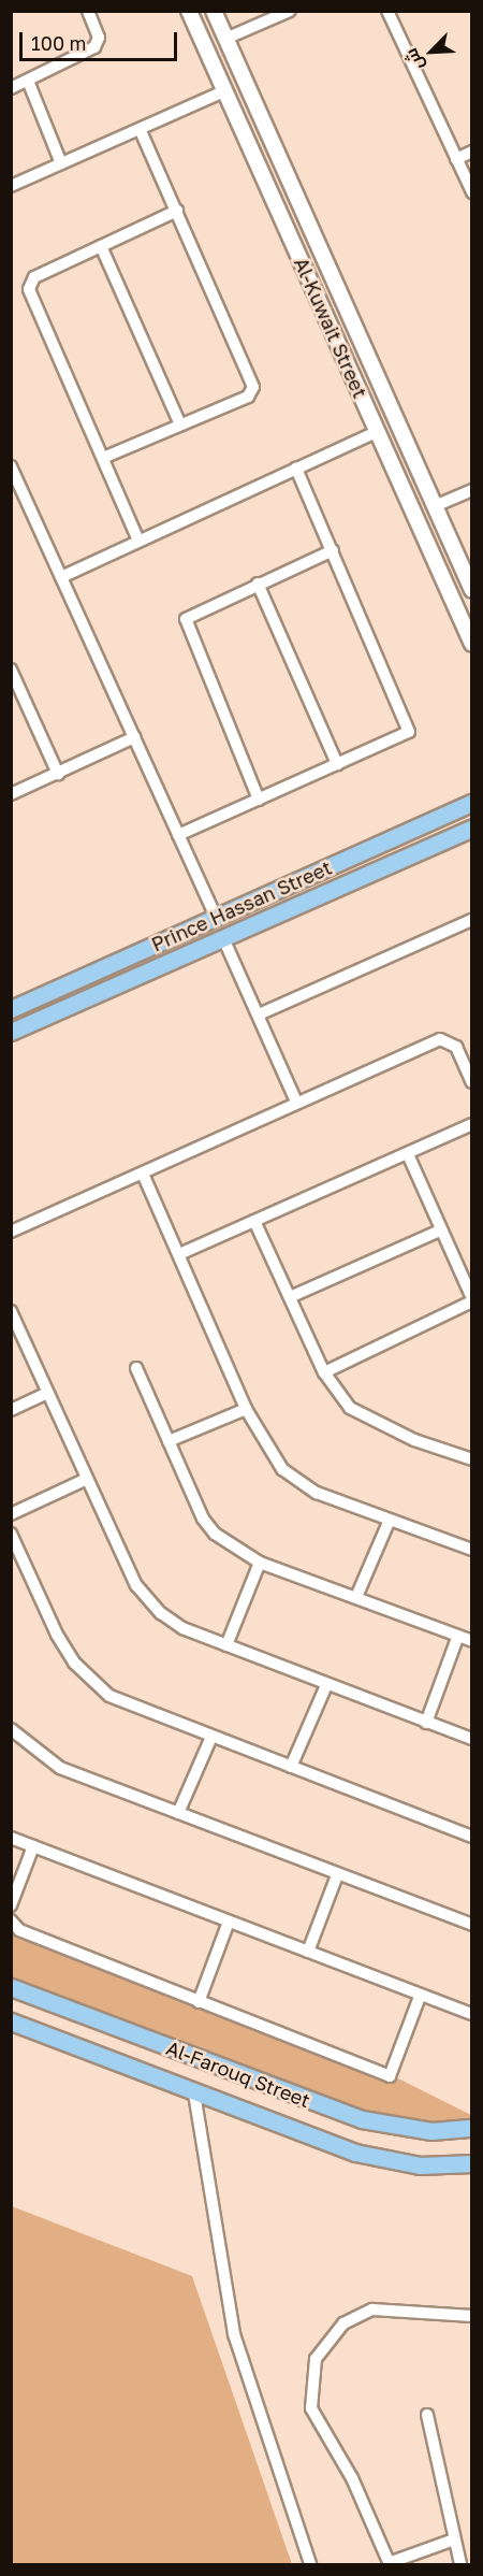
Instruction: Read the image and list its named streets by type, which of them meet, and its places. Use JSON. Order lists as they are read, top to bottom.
{
  "streets": {
    "main road": ["Al-Kuwait Street", "Prince Hassan Street", "Al-Farouq Street"]
  },
  "scale_bar": "100 m",
  "north": "bottom left"
}
